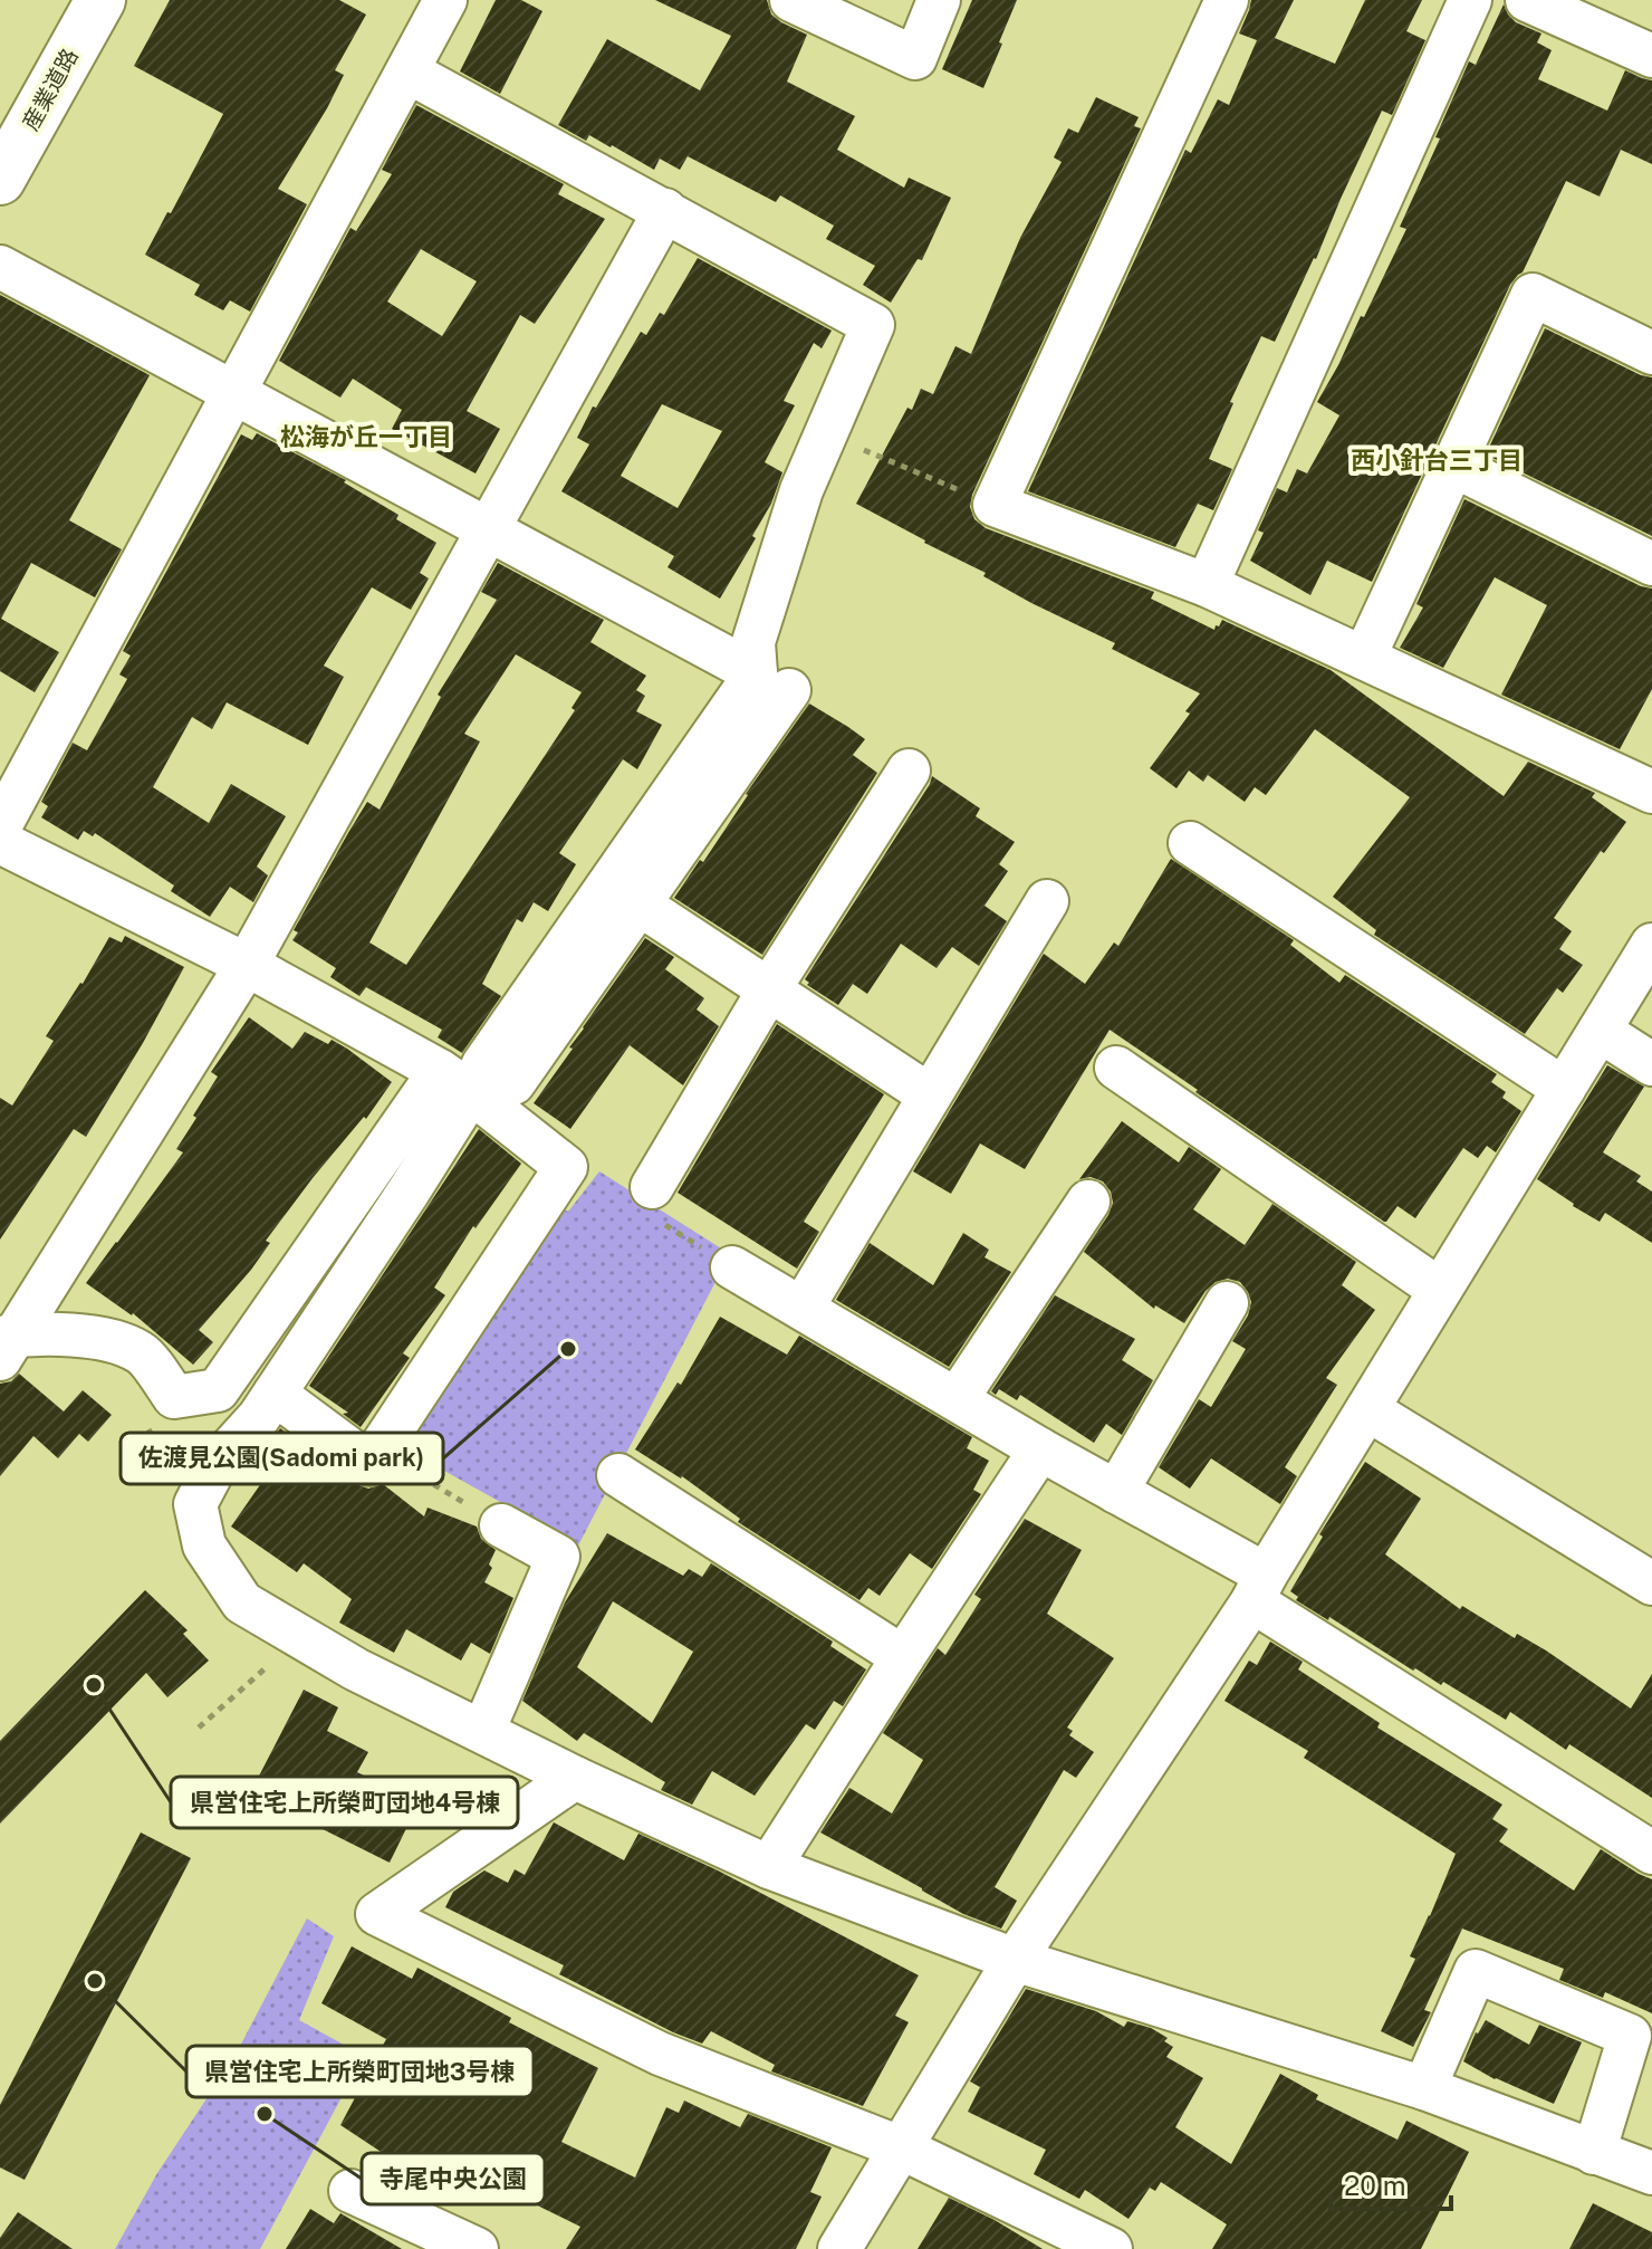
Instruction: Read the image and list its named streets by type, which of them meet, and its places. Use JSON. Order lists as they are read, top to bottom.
{
  "streets": {
    "street": ["産業道路"]
  },
  "districts": ["松海が丘一丁目", "西小針台三丁目"],
  "places": [
    "佐渡見公園(Sadomi park)",
    "県営住宅上所榮町団地4号棟",
    "県営住宅上所榮町団地3号棟",
    "寺尾中央公園"
  ],
  "scale_bar": "20 m"
}
